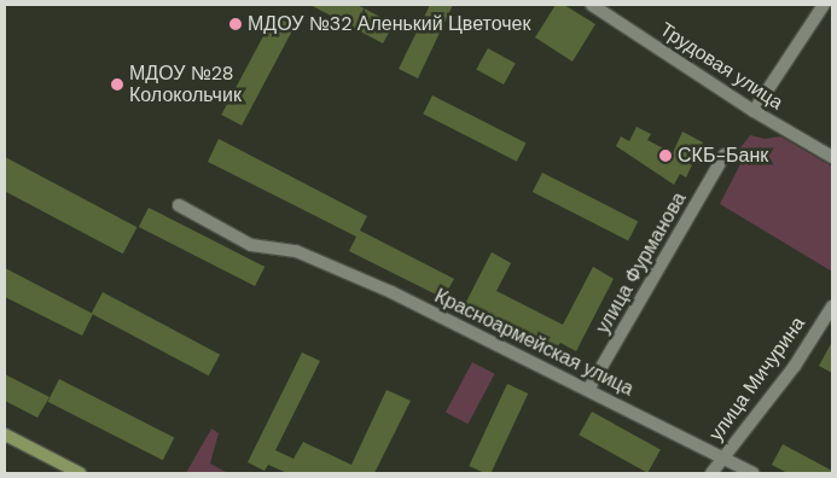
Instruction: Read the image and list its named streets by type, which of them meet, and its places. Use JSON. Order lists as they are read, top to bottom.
{
  "streets": {
    "street": [
      "Трудовая улица",
      "улица Фурманова",
      "Красноармейская улица",
      "улица Мичурина"
    ]
  },
  "crossings": [
    ["улица Фурманова", "Красноармейская улица"],
    ["Красноармейская улица", "улица Мичурина"]
  ],
  "places": ["МДОУ №32 Аленький Цветочек", "МДОУ №28 Колокольчик", "СКБ-Банк"]
}
